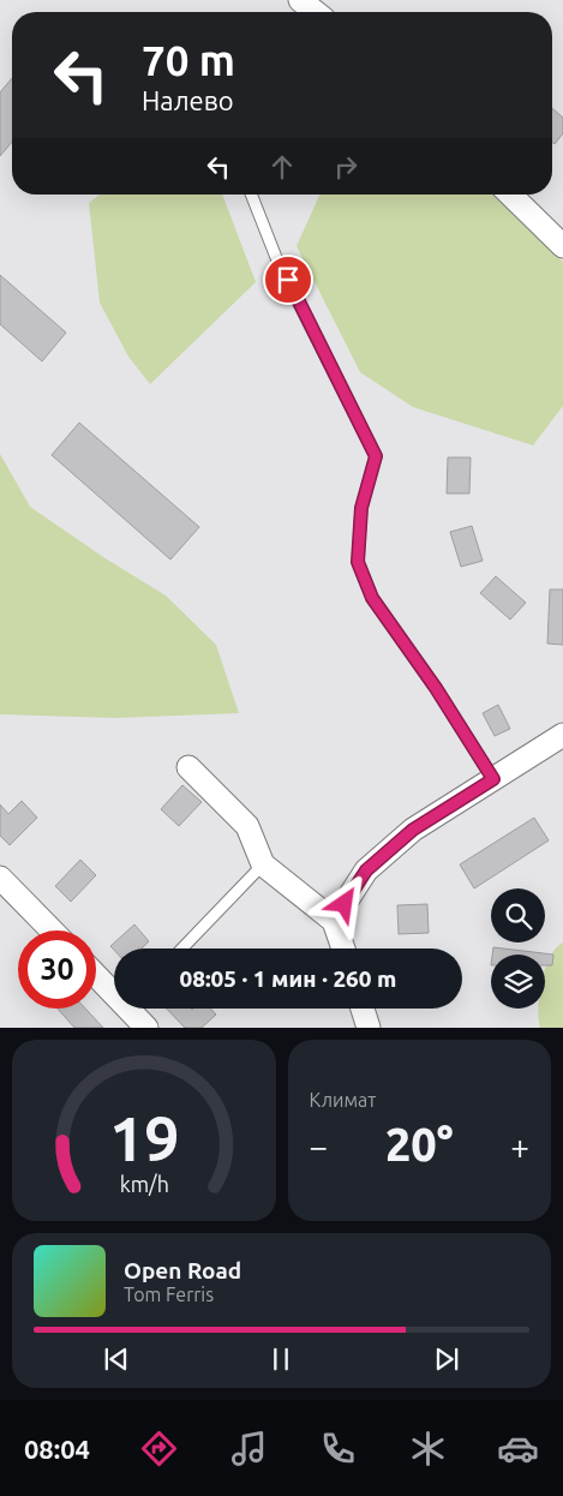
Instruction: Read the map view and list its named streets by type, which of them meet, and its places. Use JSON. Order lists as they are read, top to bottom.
{
  "page": {
    "turn": ["70 m", "Налево"],
    "limit": "30",
    "trip": "08:05 · 1 мин · 260 m",
    "tile": "Климат",
    "heat": ["−", "20°", "+"],
    "song": ["Open Road", "Tom Ferris"],
    "tabs": "08:04",
    "gauge": ["19", "km/h"]
  }
}
